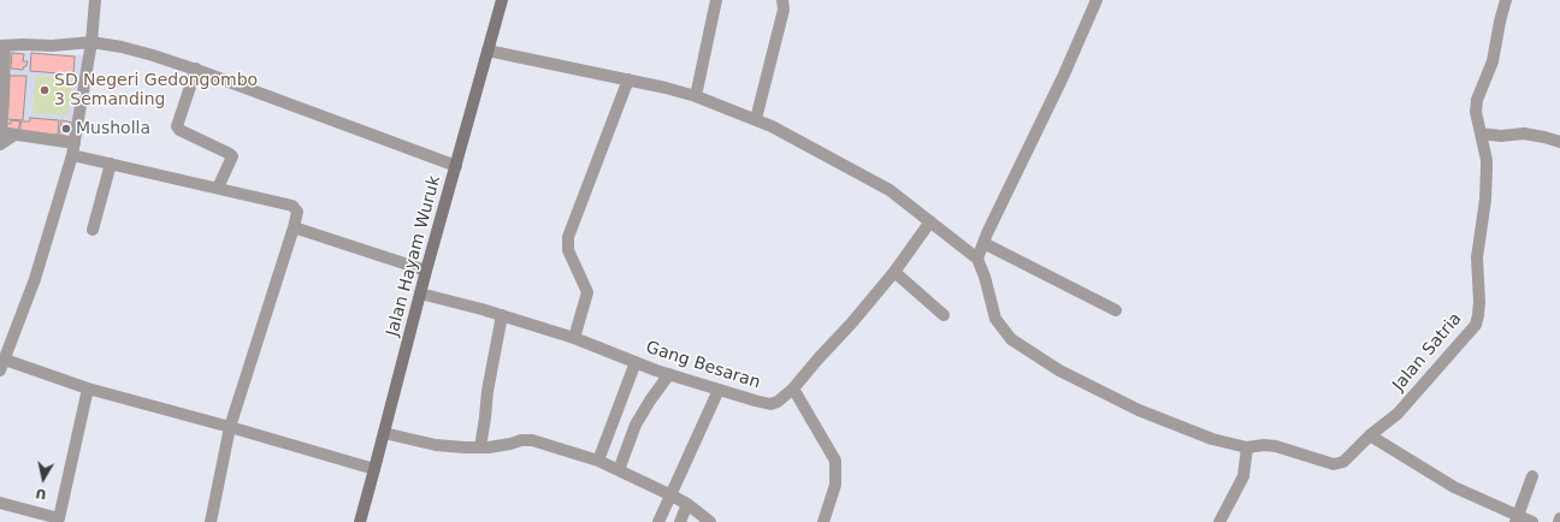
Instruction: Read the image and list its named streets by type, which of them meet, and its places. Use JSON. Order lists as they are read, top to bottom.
{
  "streets": {
    "main road": ["Jalan Hayam Wuruk"],
    "street": ["Jalan Satria", "Gang Besaran"]
  },
  "crossings": [
    ["Jalan Hayam Wuruk", "Gang Besaran"]
  ],
  "places": ["SD Negeri Gedongombo 3 Semanding", "Musholla"],
  "north": "bottom"
}
